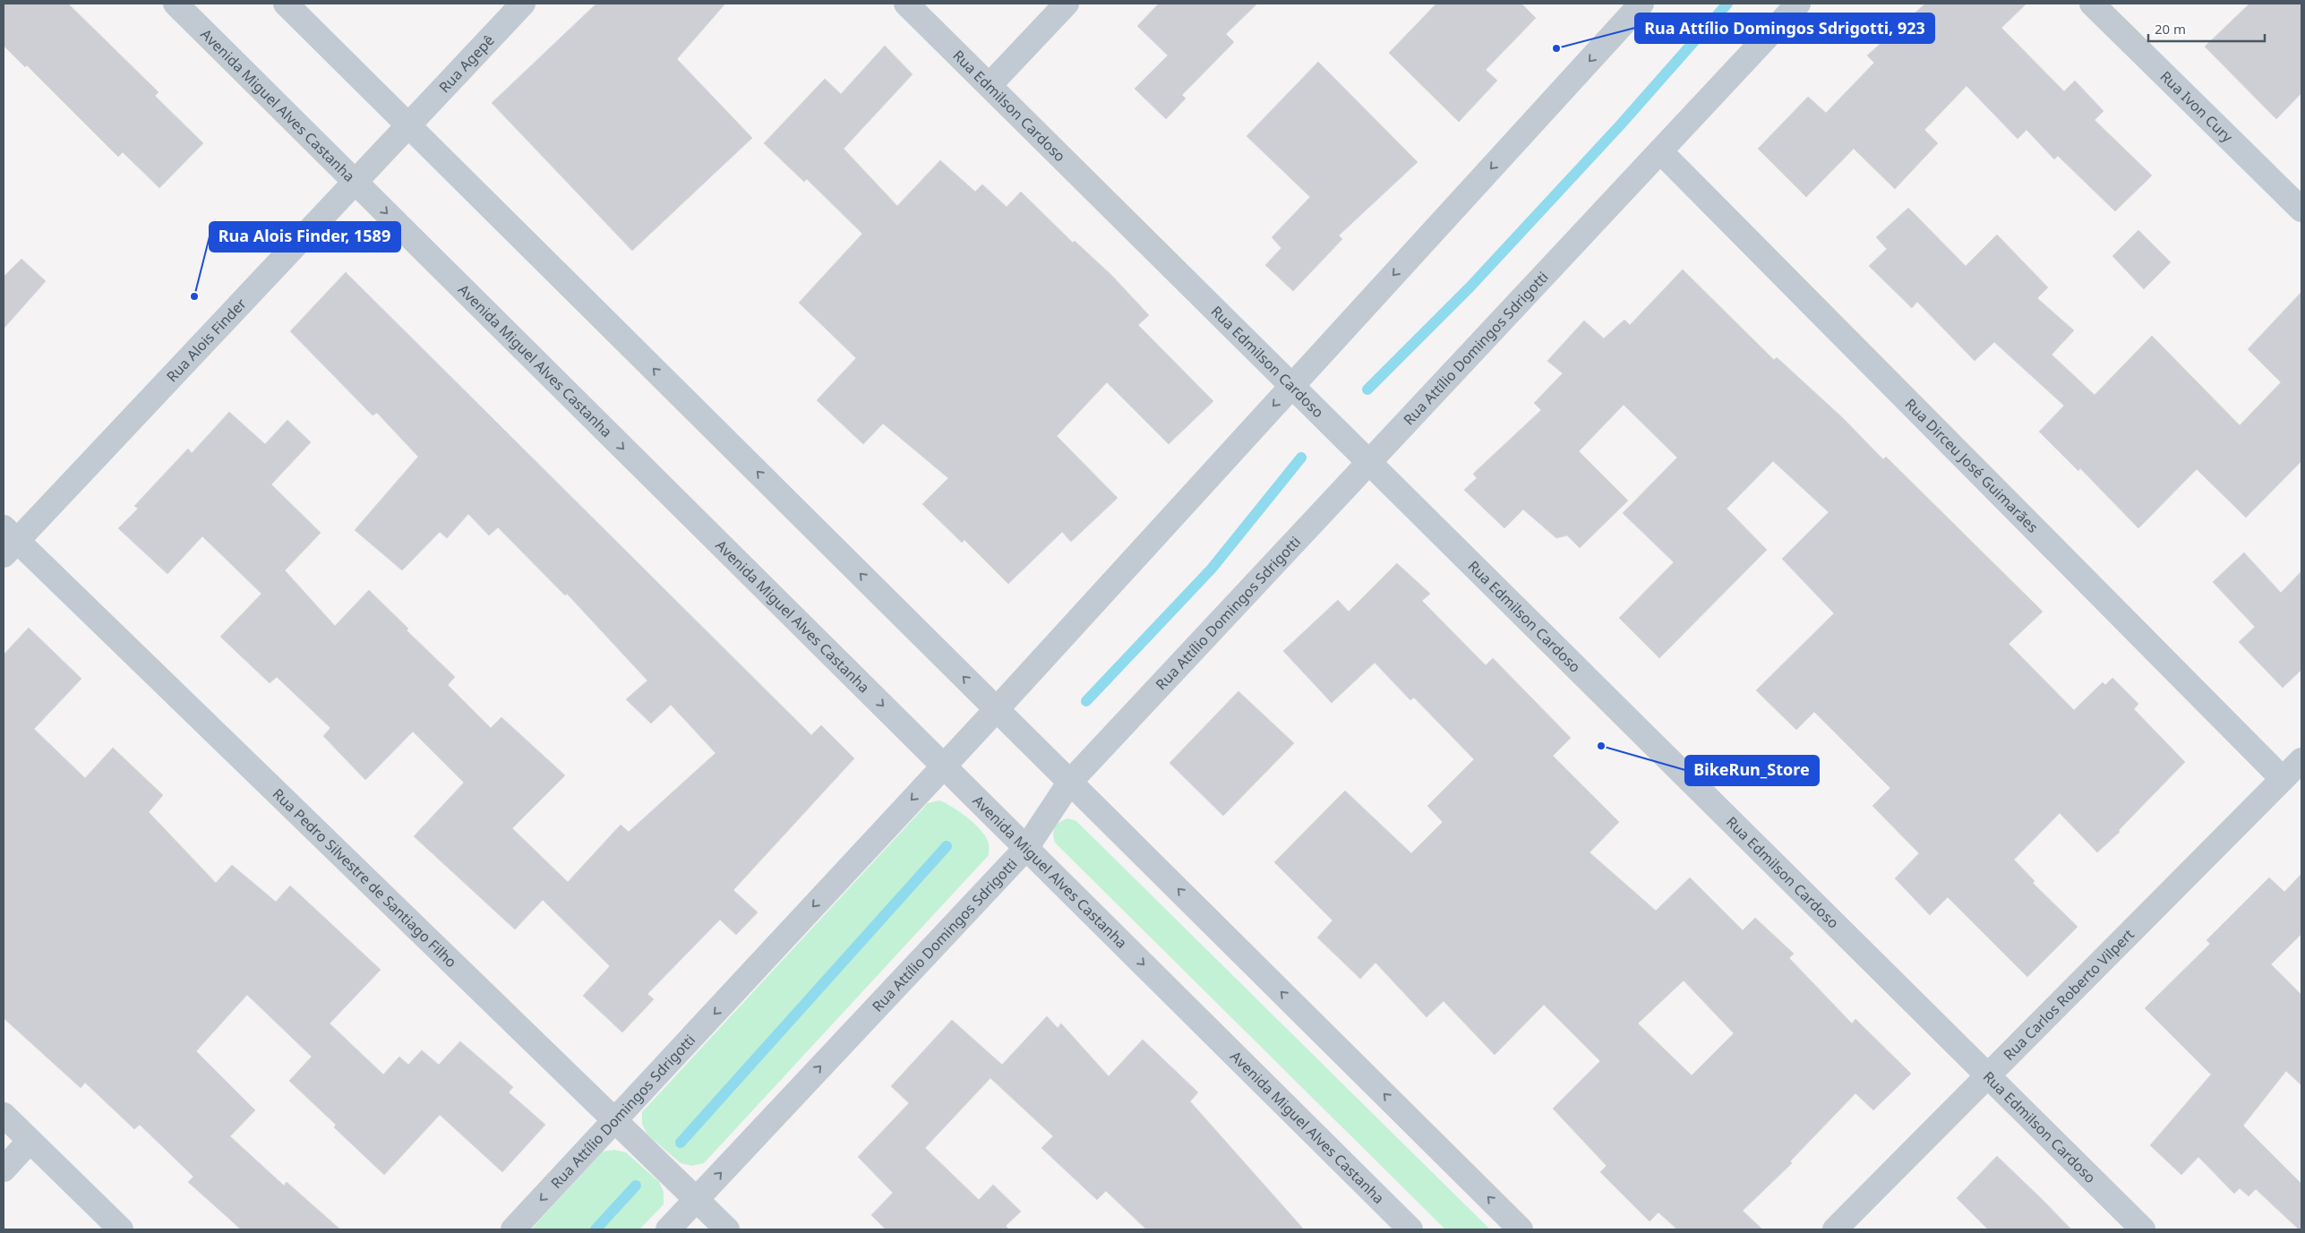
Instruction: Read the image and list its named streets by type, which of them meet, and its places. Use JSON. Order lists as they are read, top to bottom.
{
  "streets": {
    "street": [
      "Rua Agepê",
      "Avenida Miguel Alves Castanha",
      "Rua Edmilson Cardoso",
      "Rua Ivon Cury",
      "Rua Alois Finder",
      "Rua Attílio Domingos Sdrigotti",
      "Rua Dirceu José Guimarães",
      "Rua Pedro Silvestre de Santiago Filho",
      "Rua Carlos Roberto Vilpert"
    ]
  },
  "crossings": [
    ["Rua Agepê", "Rua Alois Finder"],
    ["Avenida Miguel Alves Castanha", "Rua Alois Finder"],
    ["Avenida Miguel Alves Castanha", "Rua Attílio Domingos Sdrigotti"],
    ["Rua Edmilson Cardoso", "Rua Attílio Domingos Sdrigotti"],
    ["Rua Edmilson Cardoso", "Rua Carlos Roberto Vilpert"],
    ["Rua Alois Finder", "Rua Pedro Silvestre de Santiago Filho"],
    ["Rua Attílio Domingos Sdrigotti", "Rua Dirceu José Guimarães"],
    ["Rua Attílio Domingos Sdrigotti", "Rua Pedro Silvestre de Santiago Filho"],
    ["Rua Dirceu José Guimarães", "Rua Carlos Roberto Vilpert"]
  ],
  "places": ["Rua Attílio Domingos Sdrigotti, 923", "Rua Alois Finder, 1589", "BikeRun_Store"],
  "scale_bar": "20 m"
}
